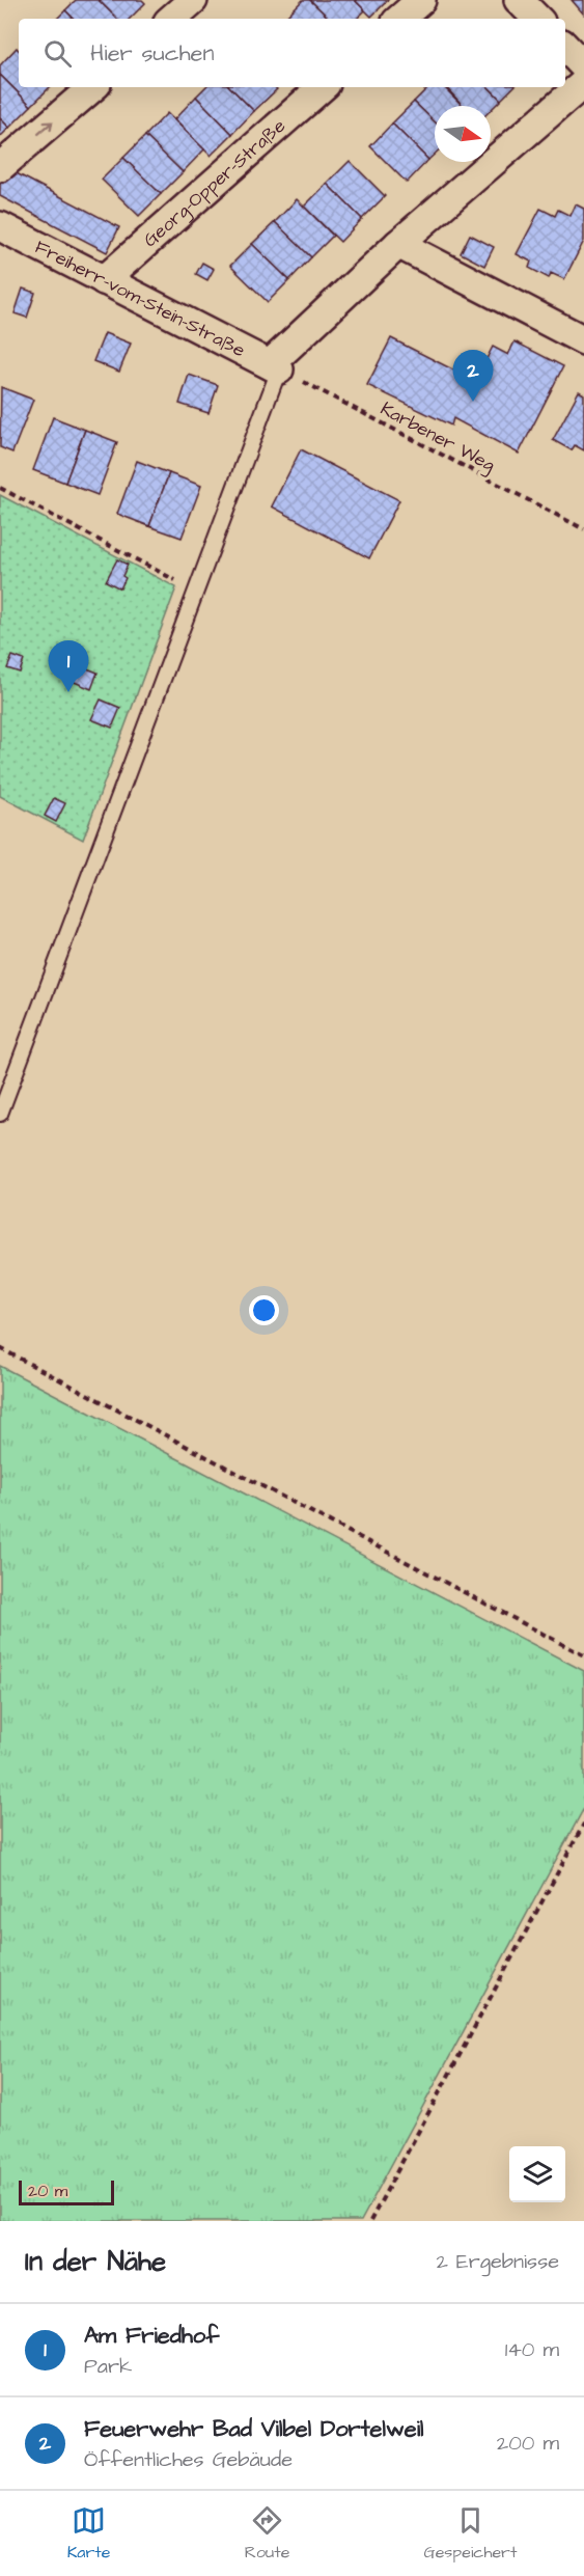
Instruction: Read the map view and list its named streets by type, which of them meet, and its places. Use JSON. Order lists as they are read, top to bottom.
{
  "streets": {
    "street": ["Georg-Opper-Straße", "Freiherr-vom-Stein-Straße"],
    "path": ["Karbener Weg"]
  },
  "crossings": [
    ["Georg-Opper-Straße", "Freiherr-vom-Stein-Straße"],
    ["Freiherr-vom-Stein-Straße", "Karbener Weg"]
  ],
  "scale_bar": "20 m",
  "north": "right",
  "page": {
    "search": "Hier suchen",
    "pins": ["2", "1"],
    "scale": "20 m",
    "heading": ["In der Nähe", "2 Ergebnisse"],
    "list": [
      {
        "mark": "1",
        "name": "Am Friedhof",
        "note": "Park",
        "value": "140 m"
      },
      {
        "mark": "2",
        "name": "Feuerwehr Bad Vilbel Dortelweil",
        "note": "Öffentliches Gebäude",
        "value": "200 m"
      }
    ],
    "nav": ["Karte", "Route", "Gespeichert"]
  }
}
